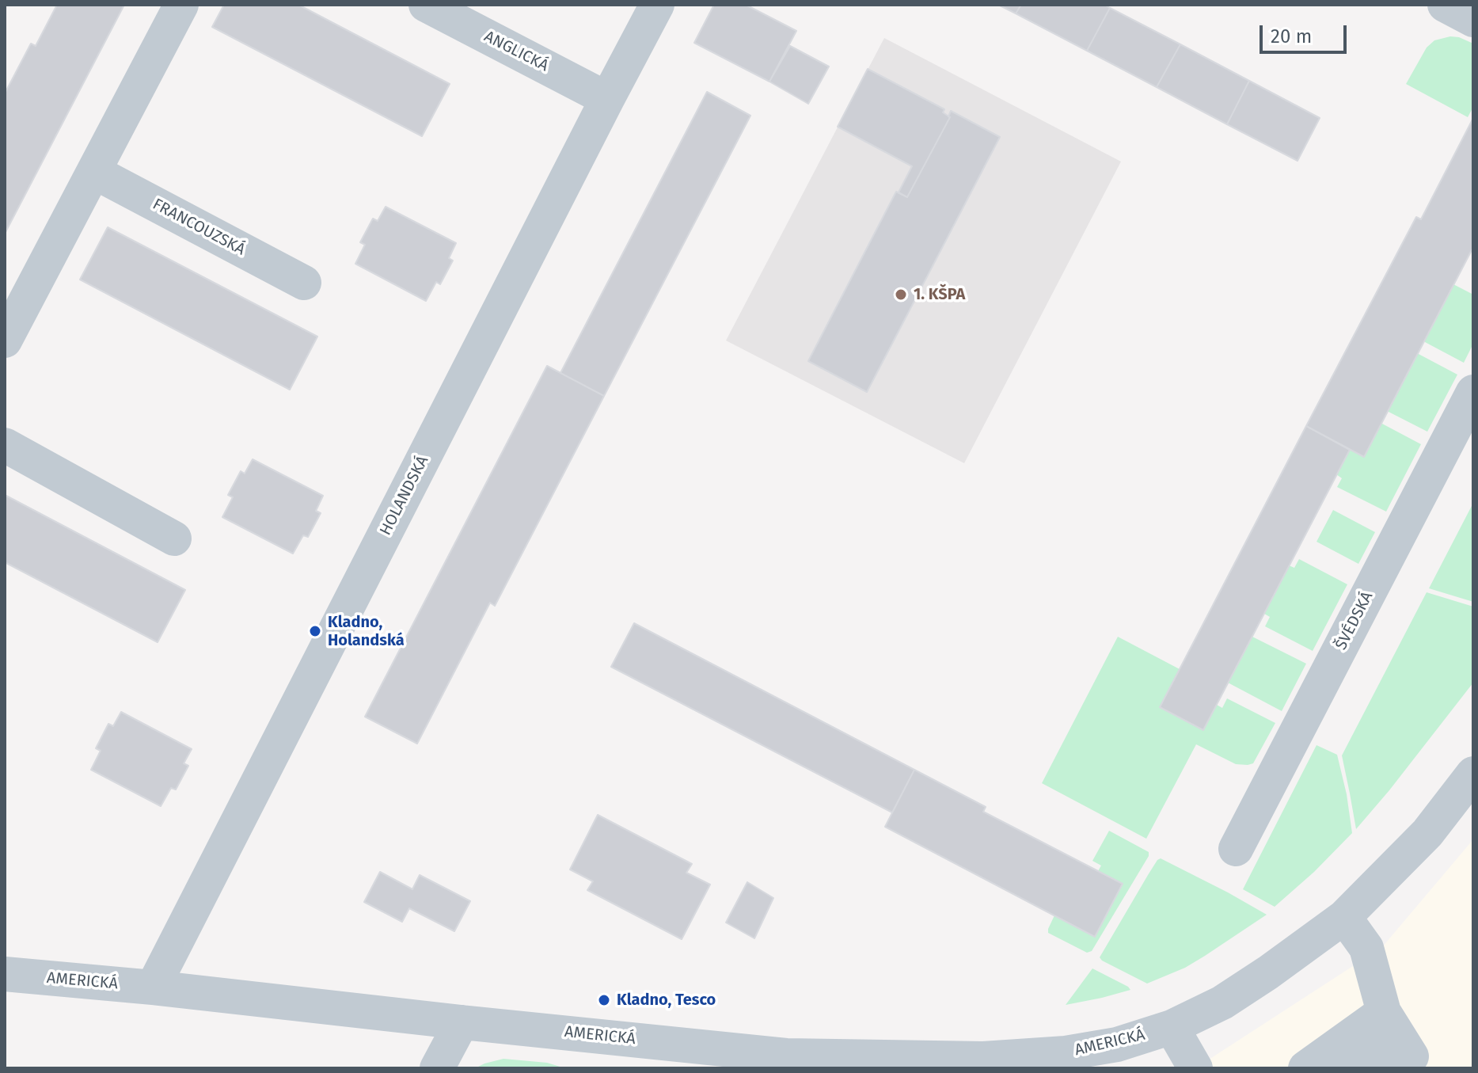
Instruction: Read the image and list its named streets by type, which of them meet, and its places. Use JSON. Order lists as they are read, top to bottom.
{
  "streets": {
    "street": [
      "ANGLICKÁ",
      "FRANCOUZSKÁ",
      "HOLANDSKÁ",
      "ŠVÉDSKÁ",
      "AMERICKÁ"
    ]
  },
  "crossings": [
    ["ANGLICKÁ", "HOLANDSKÁ"],
    ["HOLANDSKÁ", "AMERICKÁ"]
  ],
  "places": ["1. KŠPA", "Kladno, Holandská", "Kladno, Tesco"],
  "scale_bar": "20 m"
}
